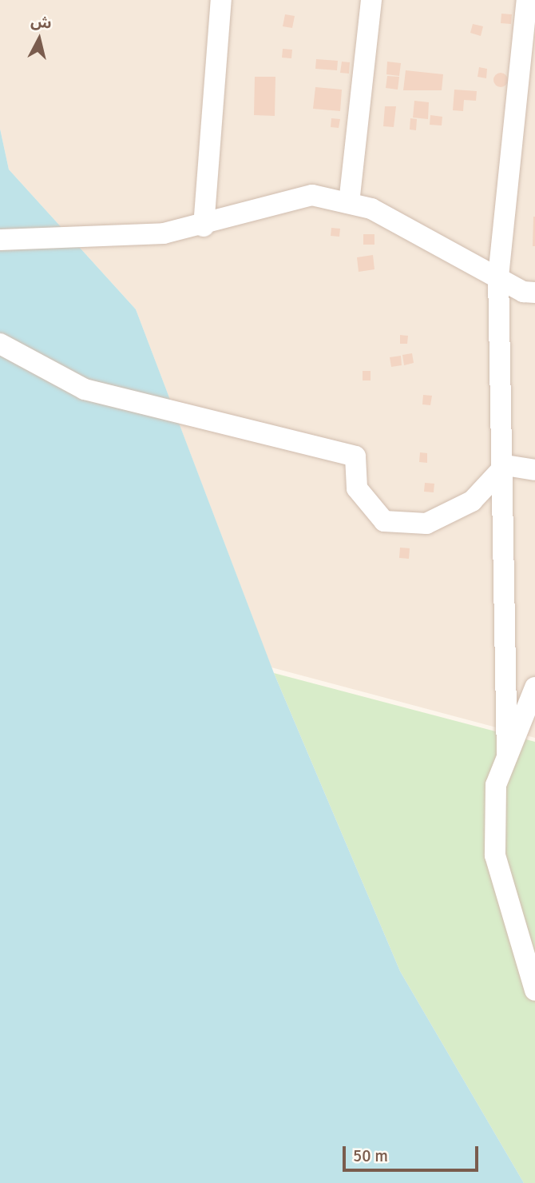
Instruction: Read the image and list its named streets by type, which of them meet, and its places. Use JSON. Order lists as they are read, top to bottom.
{
  "scale_bar": "50 m",
  "north": "top"
}
